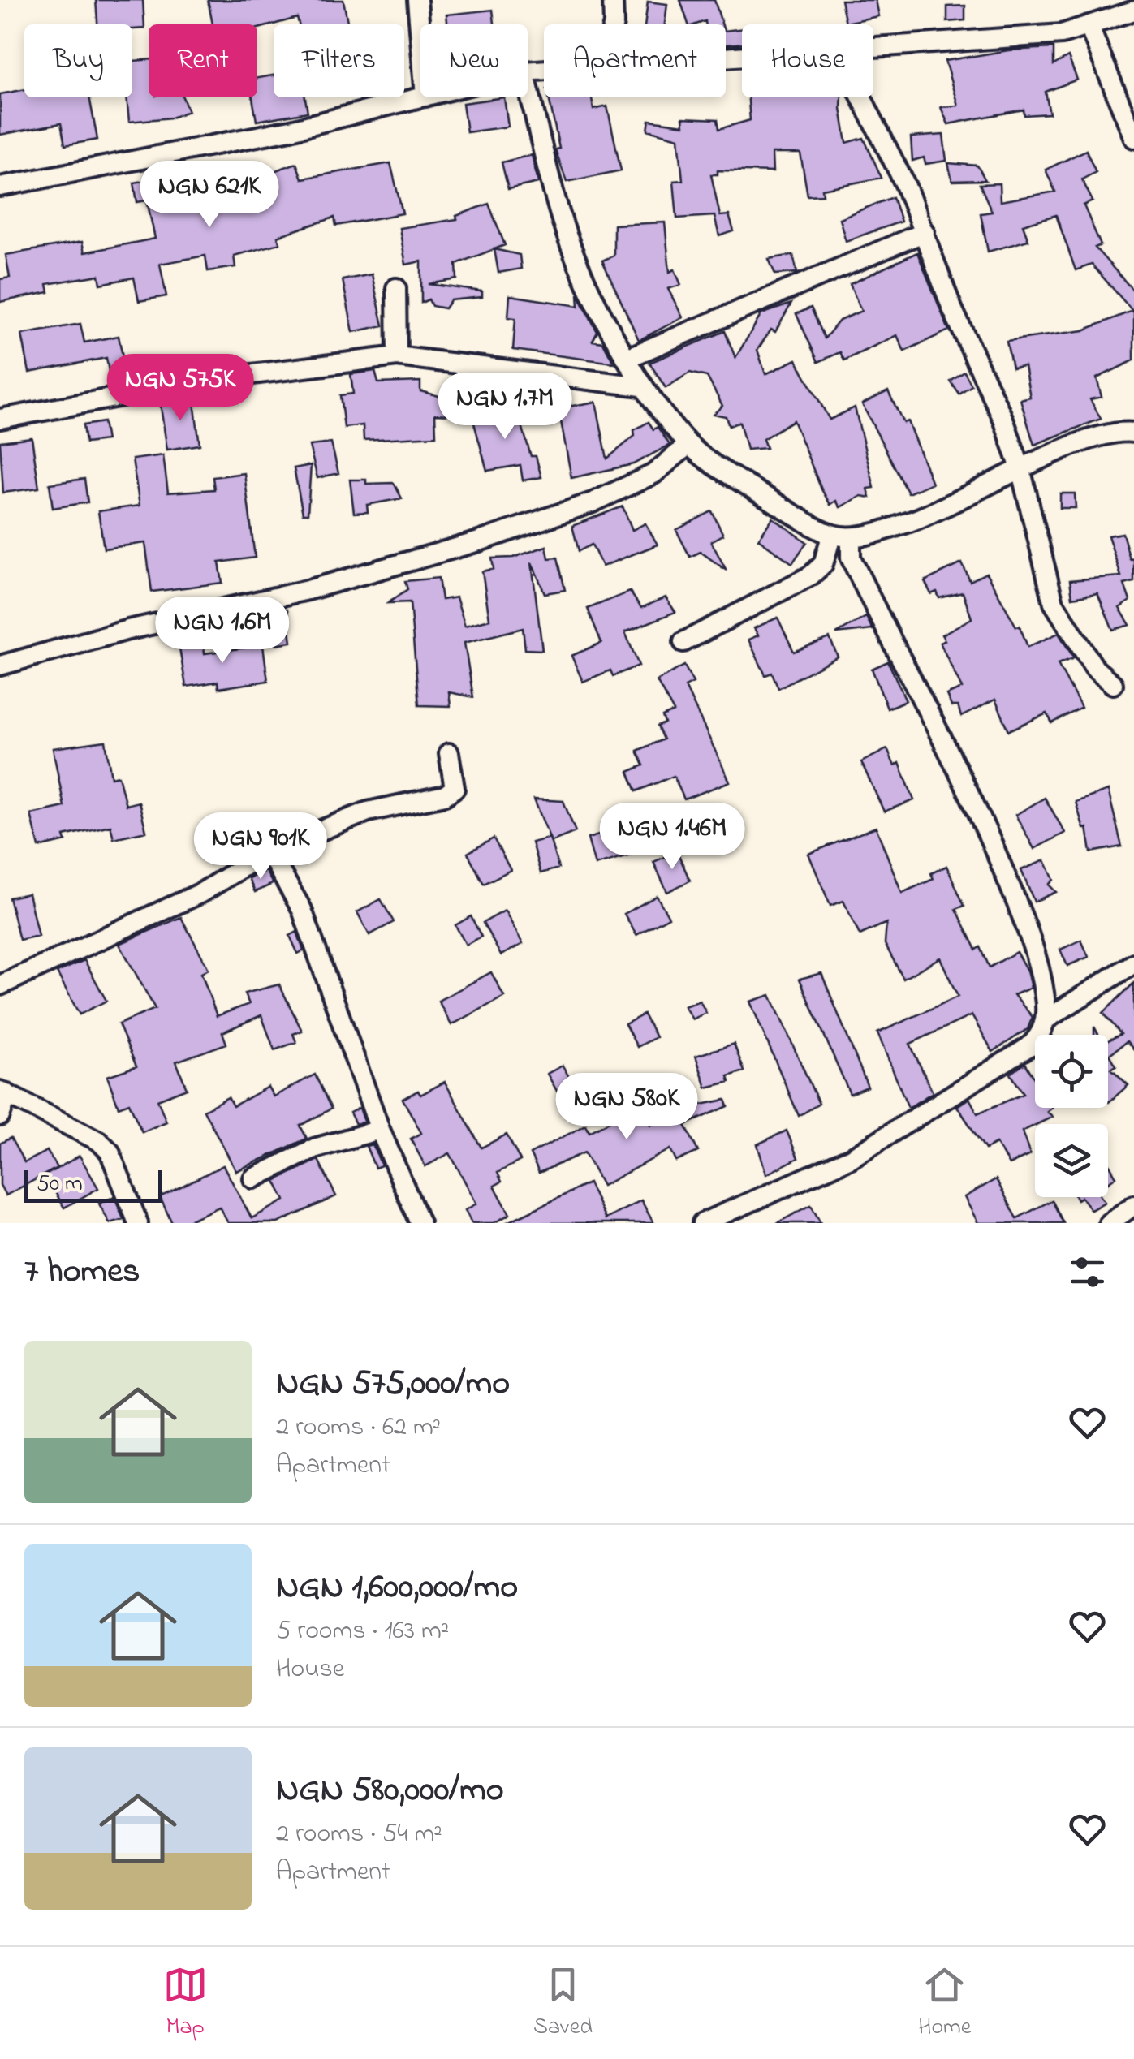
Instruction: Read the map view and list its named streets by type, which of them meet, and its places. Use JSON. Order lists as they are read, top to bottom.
{
  "scale_bar": "50 m",
  "page": {
    "chip": [
      "Buy",
      "Rent",
      "Filters",
      "New",
      "Apartment",
      "House"
    ],
    "price": [
      "NGN 621K",
      "NGN 575K",
      "NGN 1.7M",
      "NGN 1.6M",
      "NGN 1.46M",
      "NGN 901K",
      "NGN 580K"
    ],
    "scale": "50 m",
    "heading": "7 homes",
    "list": [
      {
        "name": "NGN 575,000/mo",
        "note": "2 rooms · 62 m² · Apartment"
      },
      {
        "name": "NGN 1,600,000/mo",
        "note": "5 rooms · 163 m² · House"
      },
      {
        "name": "NGN 580,000/mo",
        "note": "2 rooms · 54 m² · Apartment"
      }
    ],
    "tabs": ["Map", "Saved", "Home"]
  }
}
